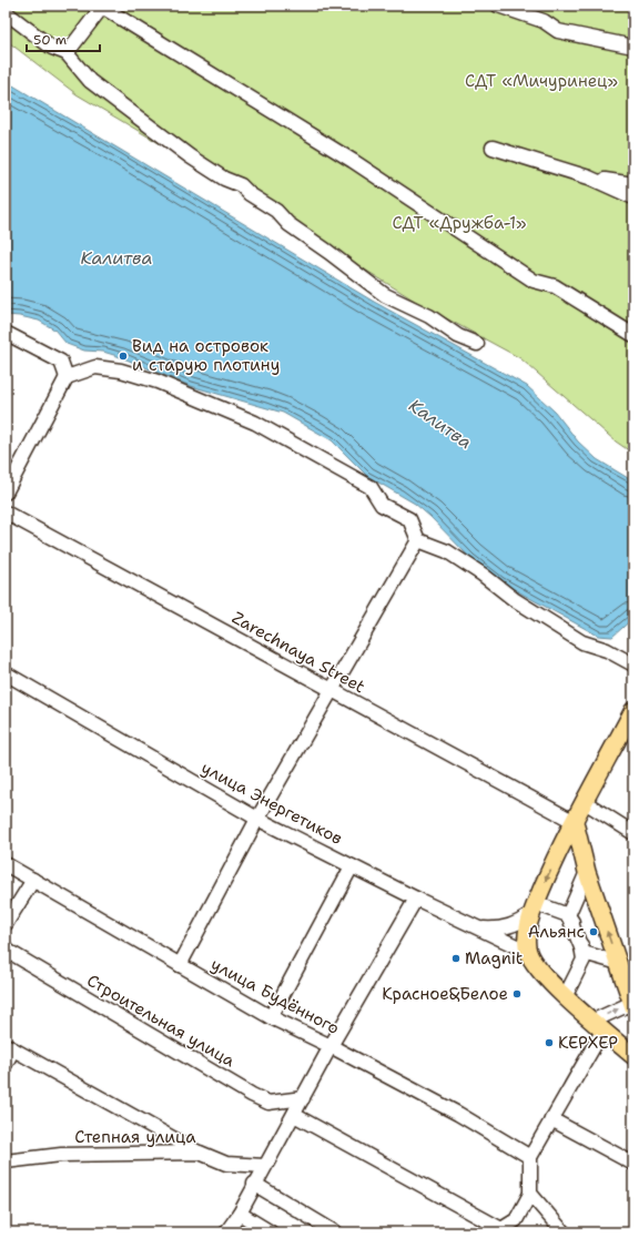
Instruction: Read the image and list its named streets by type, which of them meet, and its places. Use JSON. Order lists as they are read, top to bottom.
{
  "streets": {
    "street": [
      "Zarechnaya Street",
      "улица Энергетиков",
      "улица Будённого",
      "Строительная улица",
      "Степная улица"
    ]
  },
  "water": ["Калитва"],
  "parks": ["СДТ «Мичуринец»", "СДТ «Дружба-1»"],
  "places": [
    "Вид на островок и старую плотину",
    "Альянс",
    "Magnit",
    "Красное&Белое",
    "КЕРХЕР"
  ],
  "scale_bar": "50 m"
}
